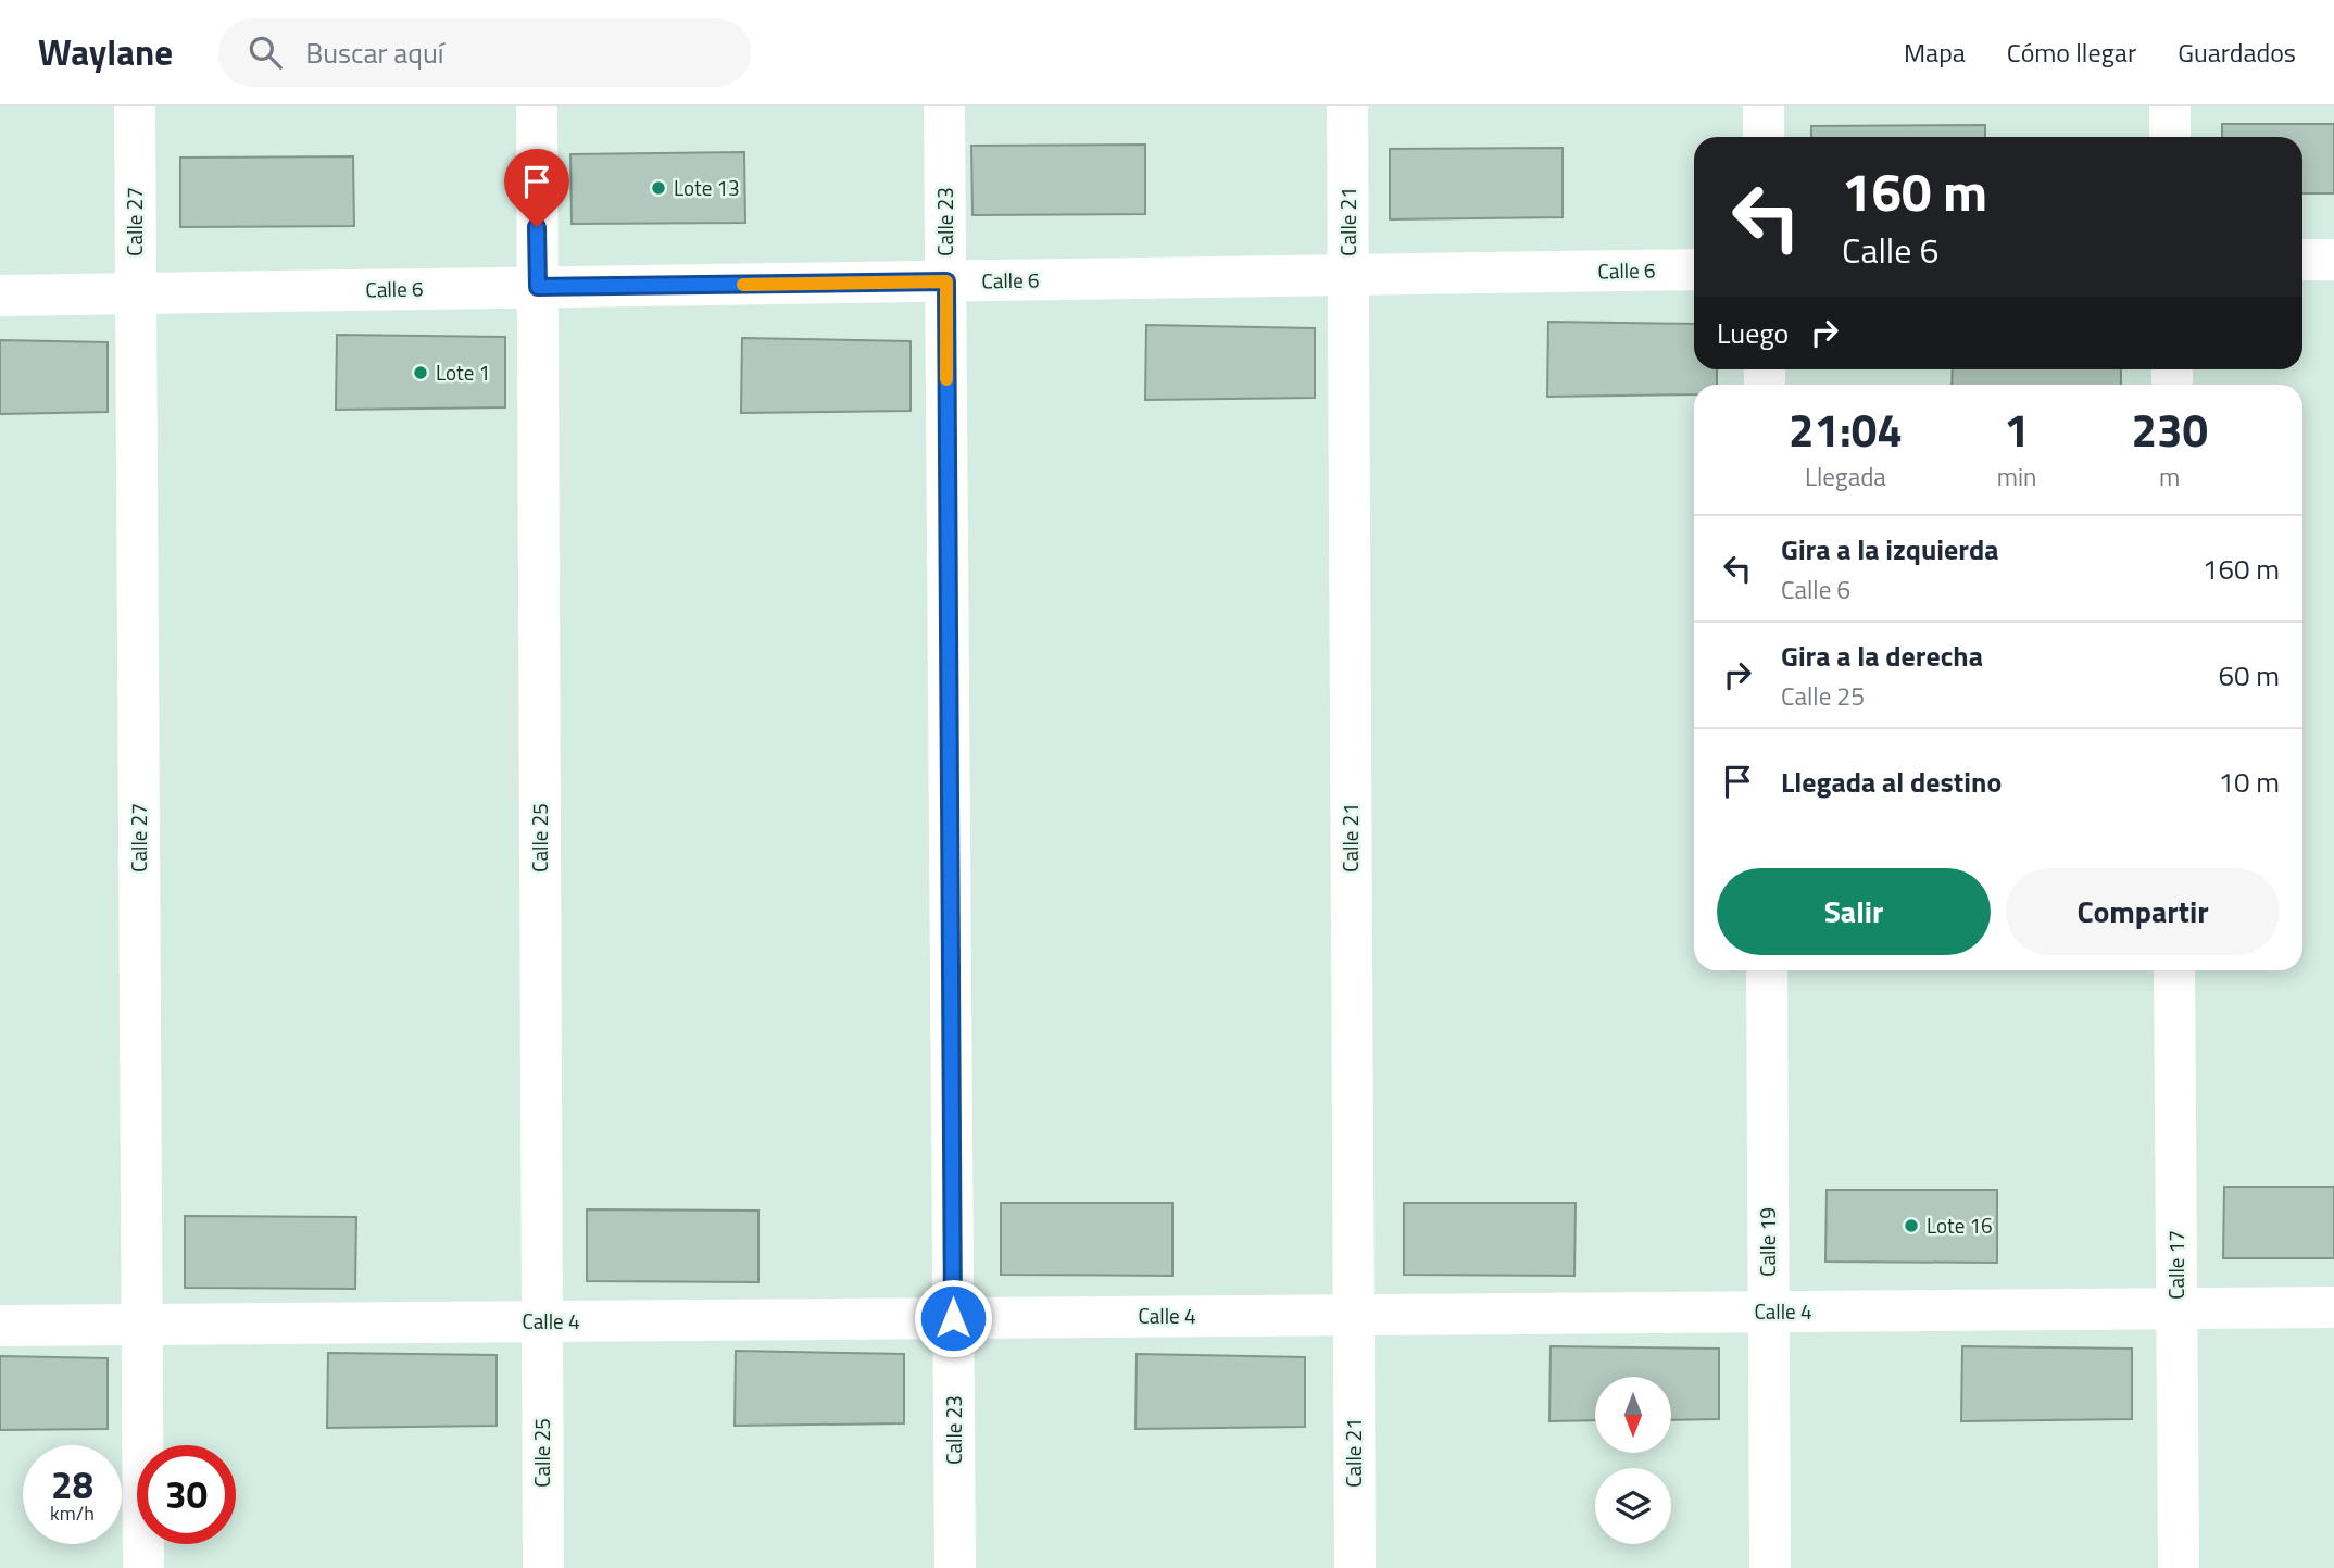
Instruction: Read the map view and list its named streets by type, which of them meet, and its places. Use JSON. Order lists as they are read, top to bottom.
{
  "streets": {
    "street": [
      "Calle 27",
      "Calle 23",
      "Calle 21",
      "Calle 6",
      "Calle 25",
      "Calle 19",
      "Calle 17",
      "Calle 4"
    ]
  },
  "crossings": [
    ["Calle 27", "Calle 6"],
    ["Calle 27", "Calle 4"],
    ["Calle 23", "Calle 6"],
    ["Calle 23", "Calle 4"],
    ["Calle 21", "Calle 6"],
    ["Calle 21", "Calle 4"],
    ["Calle 6", "Calle 25"],
    ["Calle 25", "Calle 4"],
    ["Calle 19", "Calle 4"],
    ["Calle 17", "Calle 4"]
  ],
  "places": ["Lote 13", "Lote 1", "Lote 16"],
  "north": "bottom",
  "page": {
    "header": "Waylane",
    "search": "Buscar aquí",
    "nav": ["Mapa", "Cómo llegar", "Guardados"],
    "turn": ["160 m", "Calle 6"],
    "then": "Luego",
    "eta": [
      "21:04",
      "Llegada",
      "1",
      "min",
      "230",
      "m"
    ],
    "list": [
      {
        "name": "Gira a la izquierda",
        "note": "Calle 6",
        "value": "160 m"
      },
      {
        "name": "Gira a la derecha",
        "note": "Calle 25",
        "value": "60 m"
      },
      {
        "name": "Llegada al destino",
        "value": "10 m"
      }
    ],
    "buttons": ["Salir", "Compartir"],
    "speed": "28 km/h",
    "limit": "30"
  }
}
